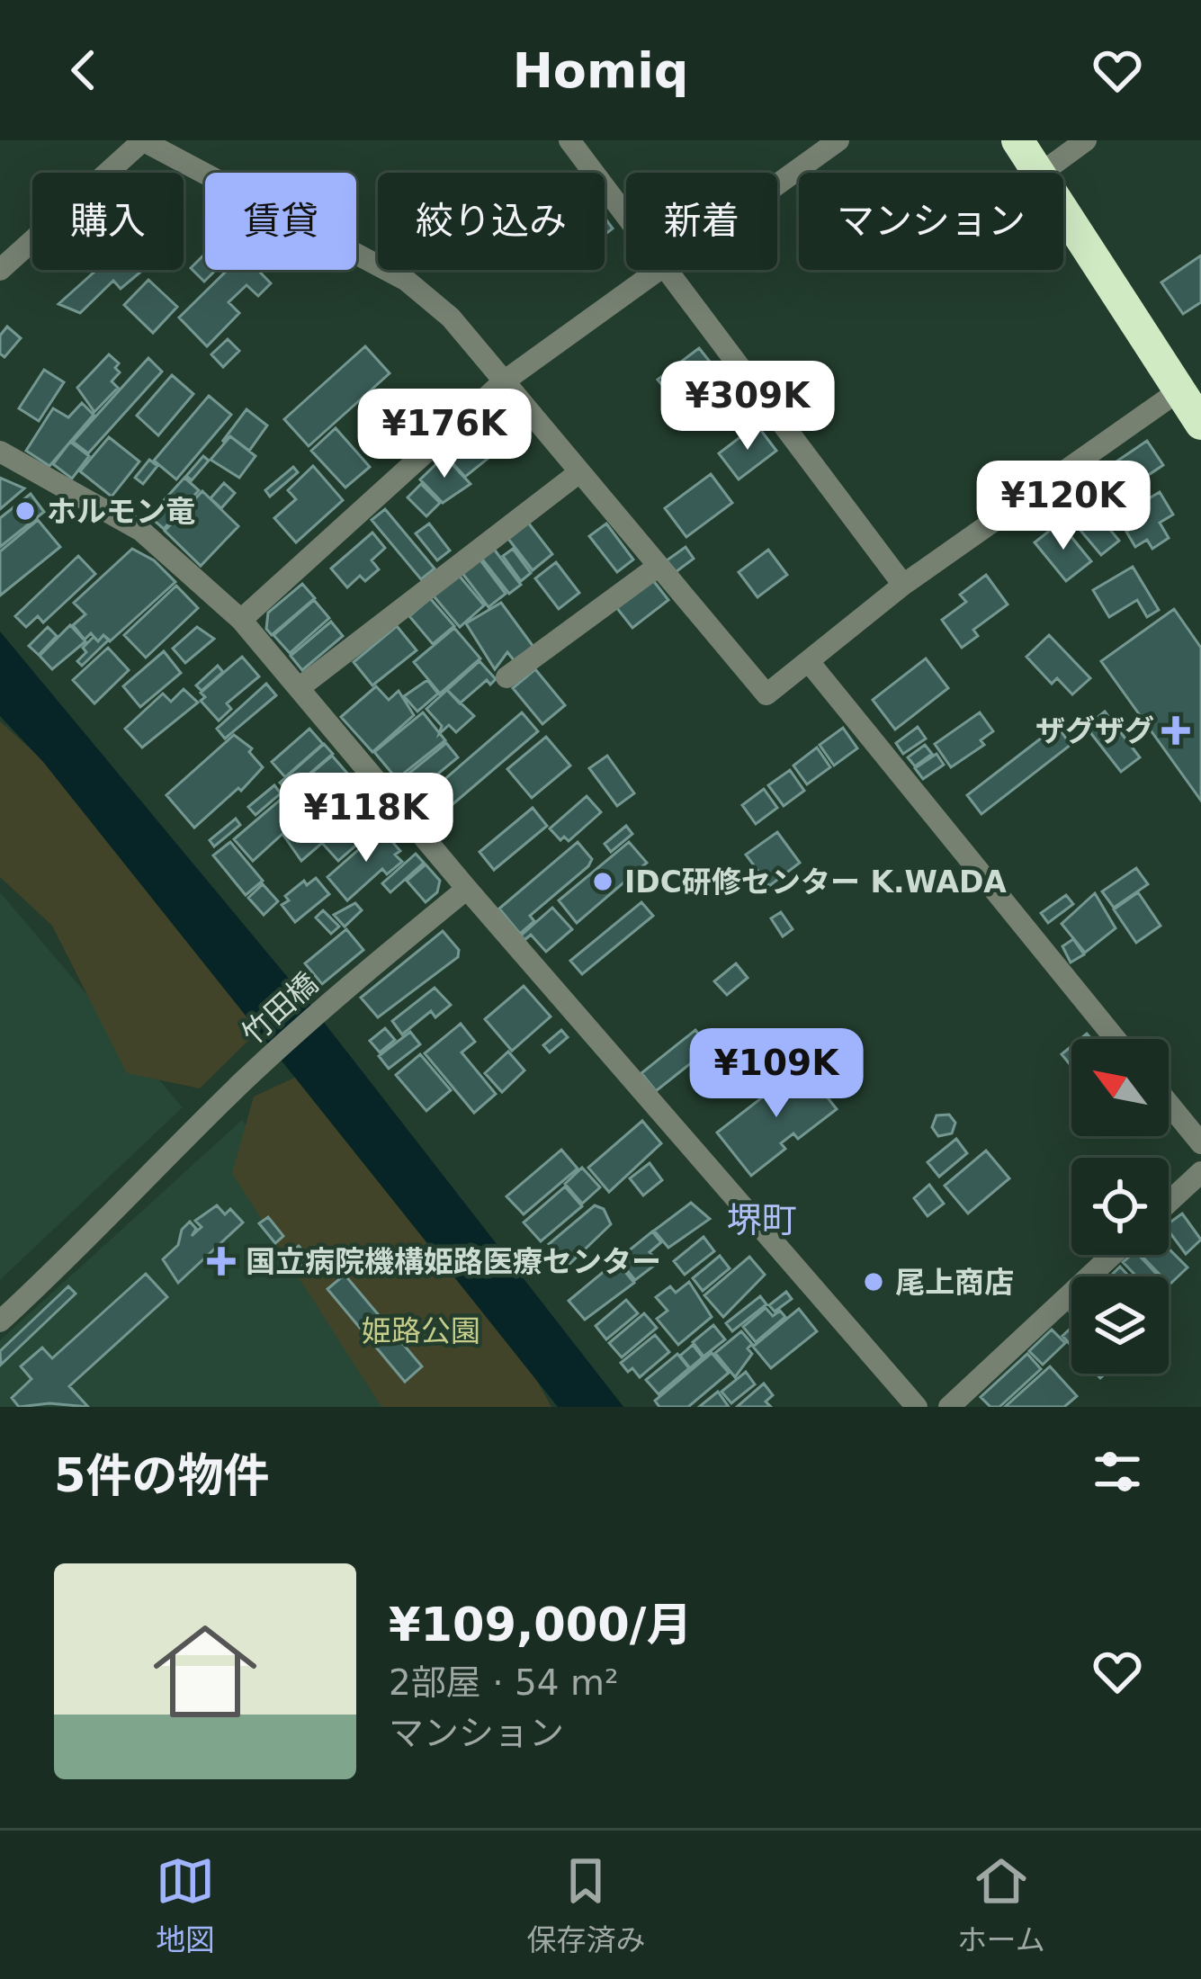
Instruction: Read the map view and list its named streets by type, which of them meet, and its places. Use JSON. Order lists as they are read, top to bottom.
{
  "streets": {
    "street": ["竹田橋"]
  },
  "districts": ["堺町"],
  "parks": ["姫路公園"],
  "places": {
    "other": ["ホルモン竜", "IDC研修センター K.WADA", "尾上商店"],
    "health": ["ザグザグ", "国立病院機構姫路医療センター"]
  },
  "north": "top left",
  "page": {
    "header": "Homiq",
    "chip": [
      "購入",
      "賃貸",
      "絞り込み",
      "新着",
      "マンション"
    ],
    "price": [
      "¥309K",
      "¥176K",
      "¥120K",
      "¥118K",
      "¥109K"
    ],
    "heading": "5件の物件",
    "list": [
      {
        "name": "¥109,000/月",
        "note": "2部屋 · 54 m² · マンション"
      }
    ],
    "tabs": ["地図", "保存済み", "ホーム"]
  }
}
